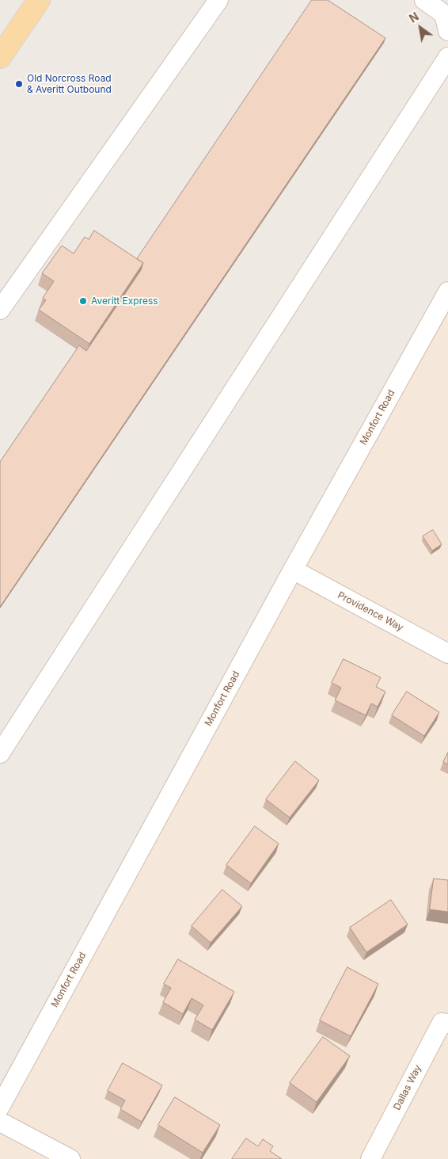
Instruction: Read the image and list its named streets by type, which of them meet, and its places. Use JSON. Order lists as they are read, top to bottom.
{
  "streets": {
    "street": ["Monfort Road", "Providence Way", "Dallas Way"]
  },
  "crossings": [
    ["Monfort Road", "Providence Way"]
  ],
  "places": ["Old Norcross Road & Averitt Outbound", "Averitt Express"],
  "north": "top left"
}
